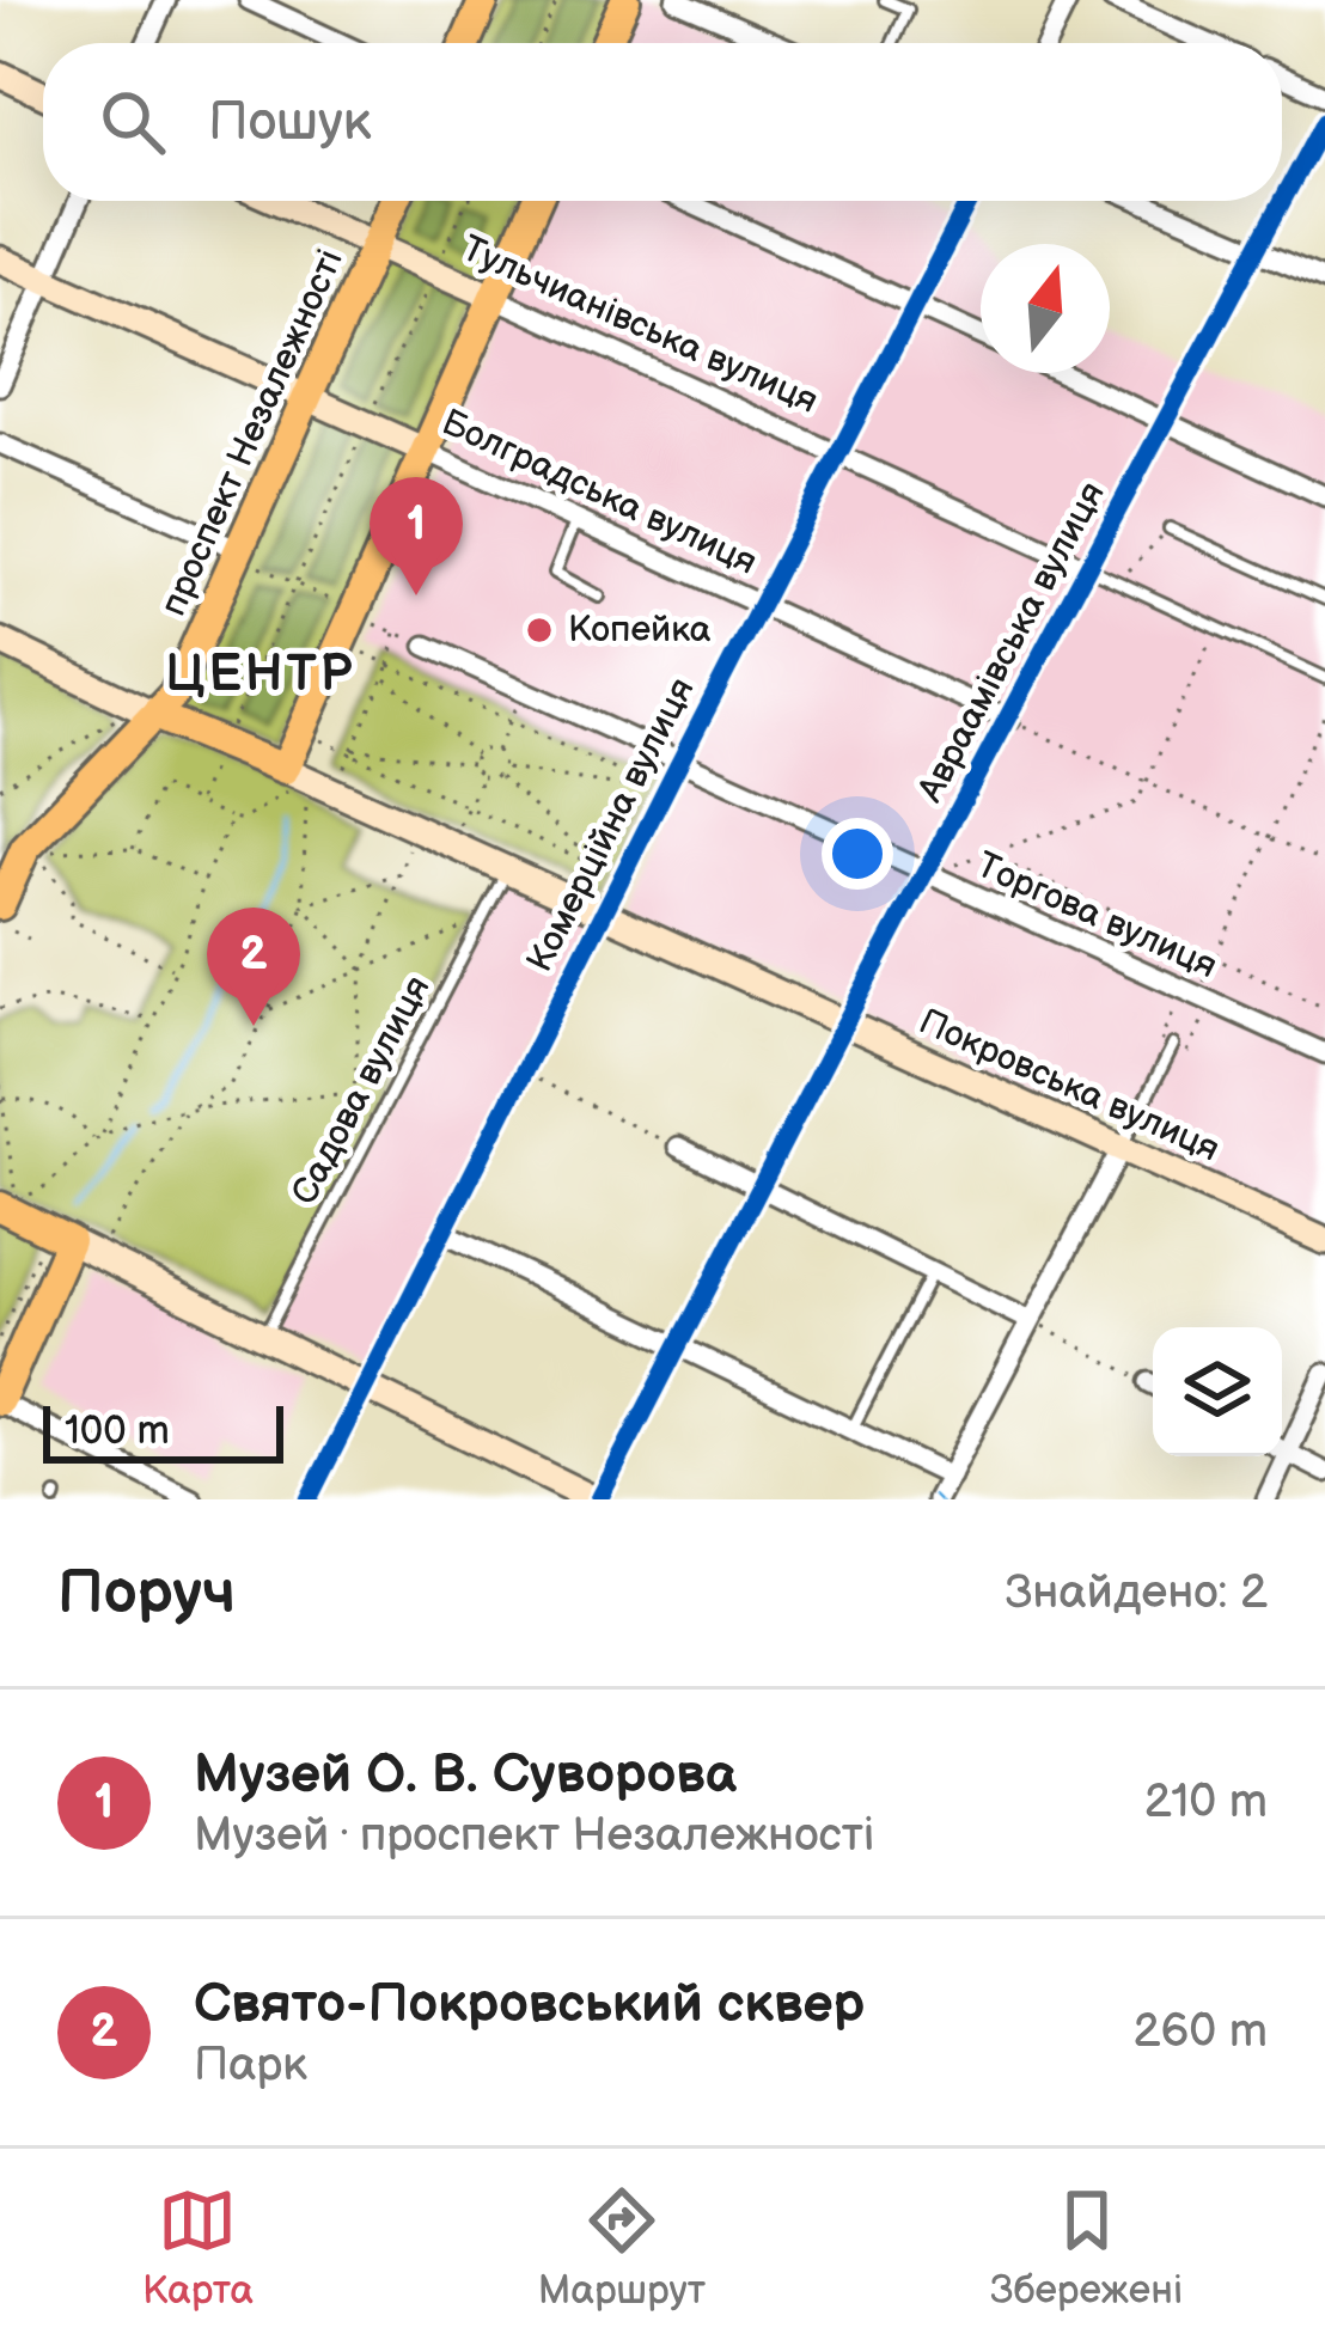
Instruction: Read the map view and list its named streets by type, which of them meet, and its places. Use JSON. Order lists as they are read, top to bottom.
{
  "streets": {
    "main road": [
      "Тульчианівська вулиця",
      "проспект Незалежності",
      "Болградська вулиця",
      "Покровська вулиця"
    ],
    "street": ["Авраамівська вулиця", "Комерційна вулиця", "Торгова вулиця"],
    "lane": ["Садова вулиця"]
  },
  "crossings": [
    ["Тульчианівська вулиця", "проспект Незалежності"],
    ["Тульчианівська вулиця", "Авраамівська вулиця"],
    ["Тульчианівська вулиця", "Комерційна вулиця"],
    ["проспект Незалежності", "Болградська вулиця"],
    ["проспект Незалежності", "Покровська вулиця"],
    ["Болградська вулиця", "Авраамівська вулиця"],
    ["Болградська вулиця", "Комерційна вулиця"],
    ["Авраамівська вулиця", "Торгова вулиця"],
    ["Авраамівська вулиця", "Покровська вулиця"],
    ["Комерційна вулиця", "Торгова вулиця"],
    ["Комерційна вулиця", "Покровська вулиця"],
    ["Покровська вулиця", "Садова вулиця"]
  ],
  "districts": ["ЦЕНТР"],
  "places": ["Копейка"],
  "scale_bar": "100 m",
  "north": "top",
  "page": {
    "search": "Пошук",
    "pins": ["1", "2"],
    "scale": "100 m",
    "heading": ["Поруч", "Знайдено: 2"],
    "list": [
      {
        "mark": "1",
        "name": "Музей О. В. Суворова",
        "note": "Музей · проспект Незалежності",
        "value": "210 m"
      },
      {
        "mark": "2",
        "name": "Свято-Покровський сквер",
        "note": "Парк",
        "value": "260 m"
      }
    ],
    "nav": ["Карта", "Маршрут", "Збережені"]
  }
}
